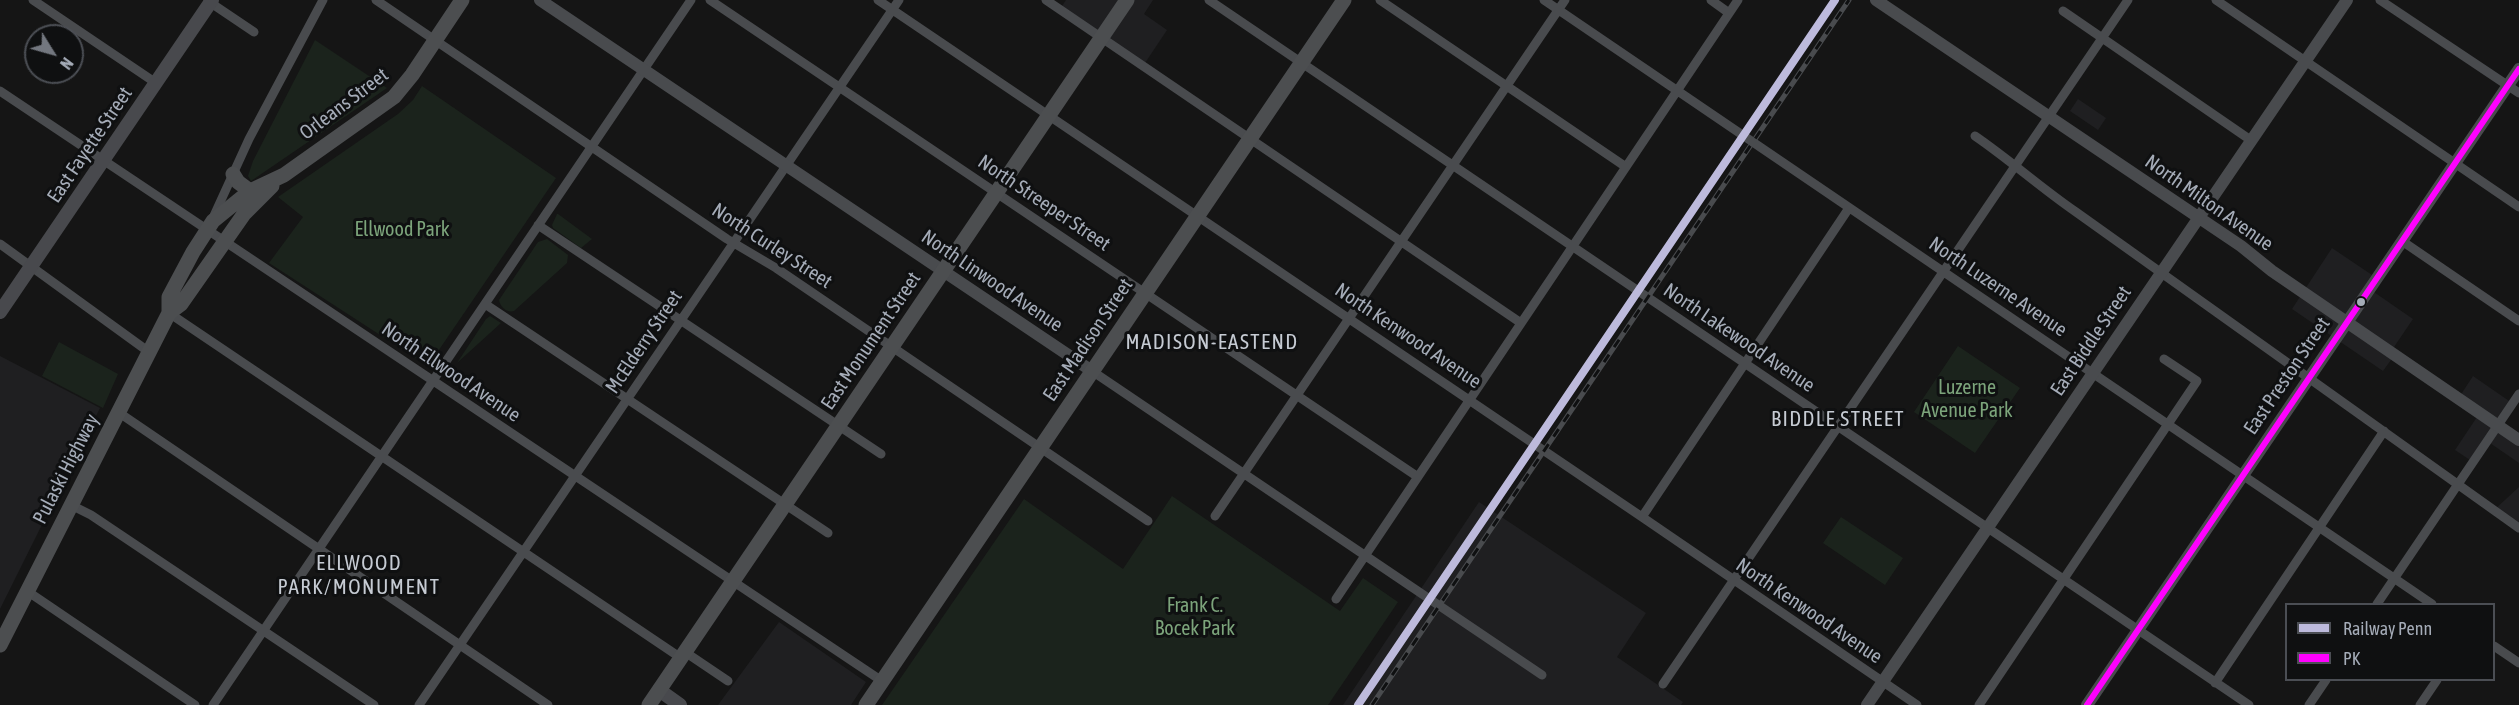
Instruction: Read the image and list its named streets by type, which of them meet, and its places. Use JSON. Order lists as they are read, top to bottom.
{
  "streets": {
    "main road": [
      "Orleans Street",
      "East Fayette Street",
      "East Madison Street",
      "East Monument Street",
      "Pulaski Highway"
    ],
    "street": [
      "North Streeper Street",
      "North Milton Avenue",
      "North Curley Street",
      "North Linwood Avenue",
      "North Luzerne Avenue",
      "North Kenwood Avenue",
      "North Lakewood Avenue",
      "East Biddle Street",
      "McElderry Street",
      "North Ellwood Avenue",
      "East Preston Street"
    ]
  },
  "crossings": [
    ["Orleans Street", "North Curley Street"],
    ["Orleans Street", "North Ellwood Avenue"],
    ["Orleans Street", "Pulaski Highway"],
    ["East Fayette Street", "North Ellwood Avenue"],
    ["North Streeper Street", "East Madison Street"],
    ["North Streeper Street", "East Monument Street"],
    ["North Streeper Street", "McElderry Street"],
    ["North Milton Avenue", "East Biddle Street"],
    ["North Milton Avenue", "East Preston Street"],
    ["North Curley Street", "East Madison Street"],
    ["North Curley Street", "East Monument Street"],
    ["North Curley Street", "McElderry Street"],
    ["North Linwood Avenue", "East Madison Street"],
    ["North Linwood Avenue", "East Monument Street"],
    ["North Linwood Avenue", "McElderry Street"],
    ["North Luzerne Avenue", "East Biddle Street"],
    ["North Luzerne Avenue", "East Preston Street"],
    ["North Kenwood Avenue", "East Madison Street"],
    ["North Kenwood Avenue", "East Monument Street"],
    ["North Kenwood Avenue", "East Biddle Street"],
    ["North Kenwood Avenue", "McElderry Street"],
    ["North Lakewood Avenue", "East Madison Street"],
    ["North Lakewood Avenue", "East Biddle Street"],
    ["North Lakewood Avenue", "East Preston Street"],
    ["East Madison Street", "North Ellwood Avenue"],
    ["East Monument Street", "North Ellwood Avenue"],
    ["McElderry Street", "North Ellwood Avenue"],
    ["North Ellwood Avenue", "Pulaski Highway"]
  ],
  "districts": ["MADISON-EASTEND", "BIDDLE STREET", "ELLWOOD PARK/MONUMENT"],
  "parks": ["Ellwood Park", "Luzerne Avenue Park", "Frank C. Bocek Park"],
  "lines": ["rail line Penn", "transit line PK"],
  "legend": ["Railway Penn", "PK"],
  "north": "bottom right"
}
